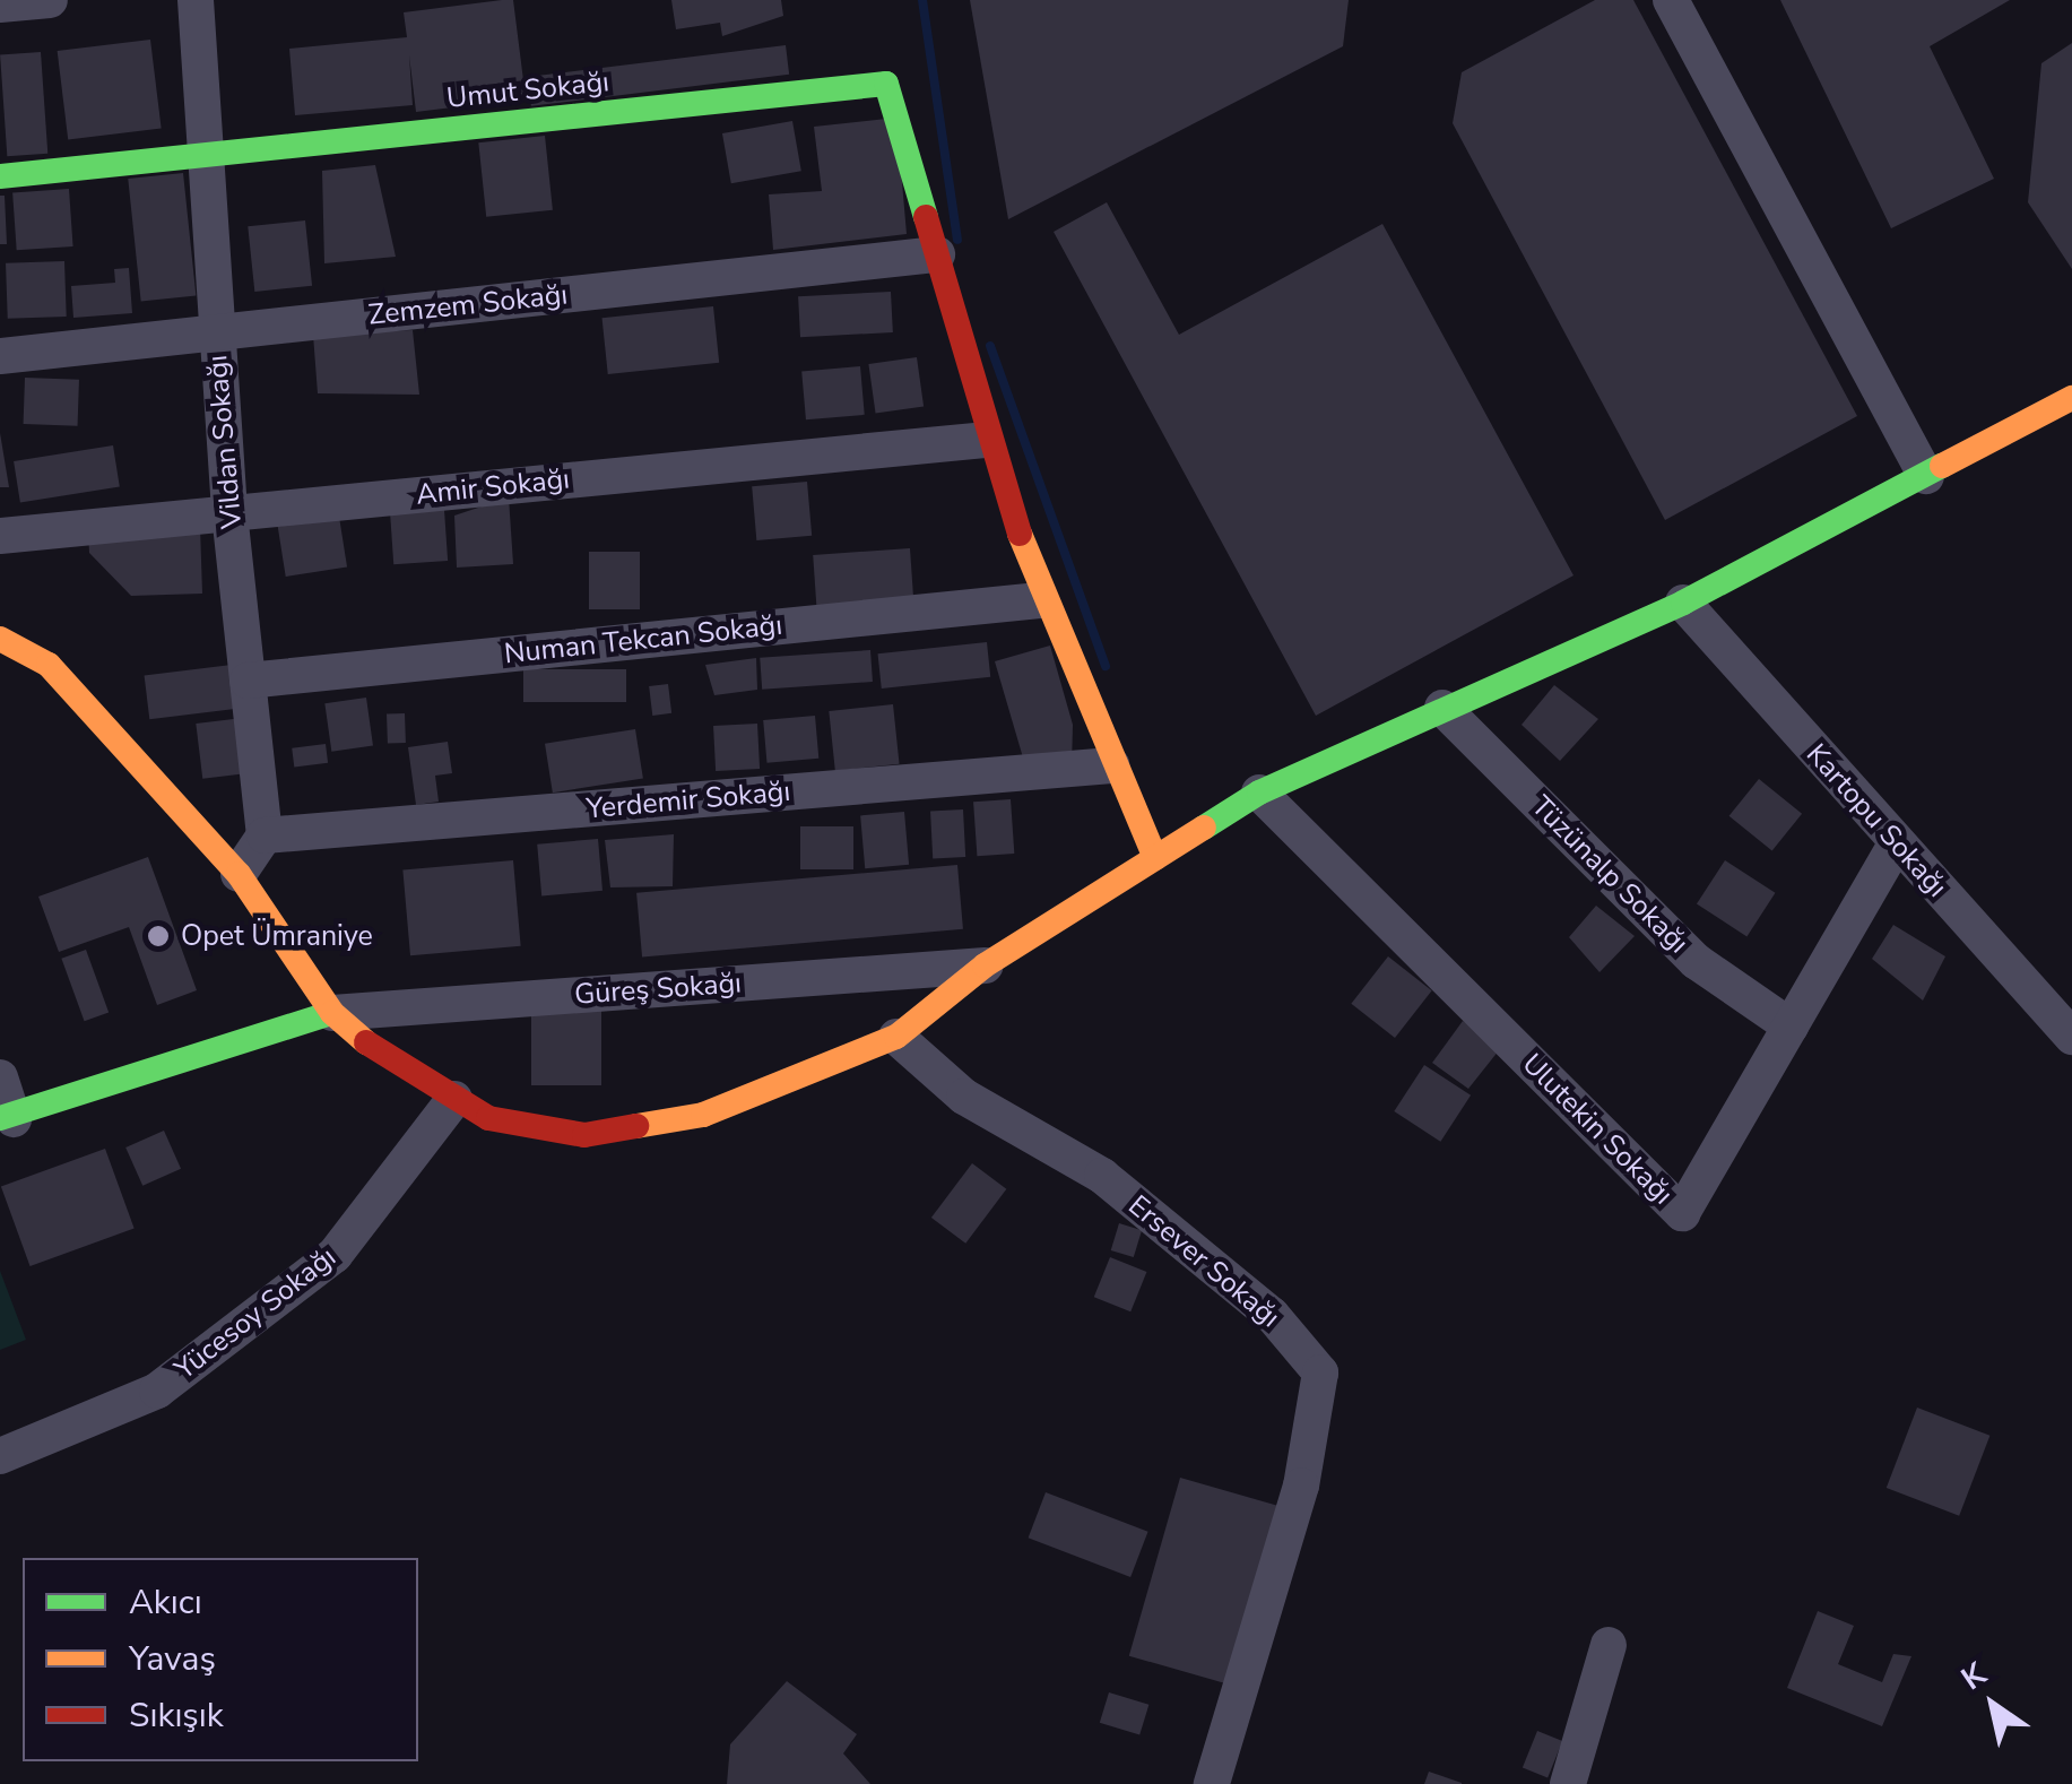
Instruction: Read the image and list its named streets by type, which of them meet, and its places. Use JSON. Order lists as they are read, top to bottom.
{
  "streets": {
    "street": [
      "Umut Sokağı",
      "Zemzem Sokağı",
      "Vildan Sokağı",
      "Amir Sokağı",
      "Numan Tekcan Sokağı",
      "Yerdemir Sokağı",
      "Kartopu Sokağı",
      "Tüzünalp Sokağı",
      "Güreş Sokağı",
      "Ulutekin Sokağı",
      "Ersever Sokağı",
      "Yücesoy Sokağı"
    ]
  },
  "crossings": [
    ["Umut Sokağı", "Zemzem Sokağı"],
    ["Umut Sokağı", "Vildan Sokağı"],
    ["Zemzem Sokağı", "Vildan Sokağı"],
    ["Vildan Sokağı", "Amir Sokağı"],
    ["Vildan Sokağı", "Numan Tekcan Sokağı"],
    ["Vildan Sokağı", "Yerdemir Sokağı"],
    ["Kartopu Sokağı", "Ulutekin Sokağı"],
    ["Tüzünalp Sokağı", "Ulutekin Sokağı"]
  ],
  "places": ["Opet Ümraniye"],
  "legend": ["Akıcı", "Yavaş", "Sıkışık"],
  "north": "top left"
}
